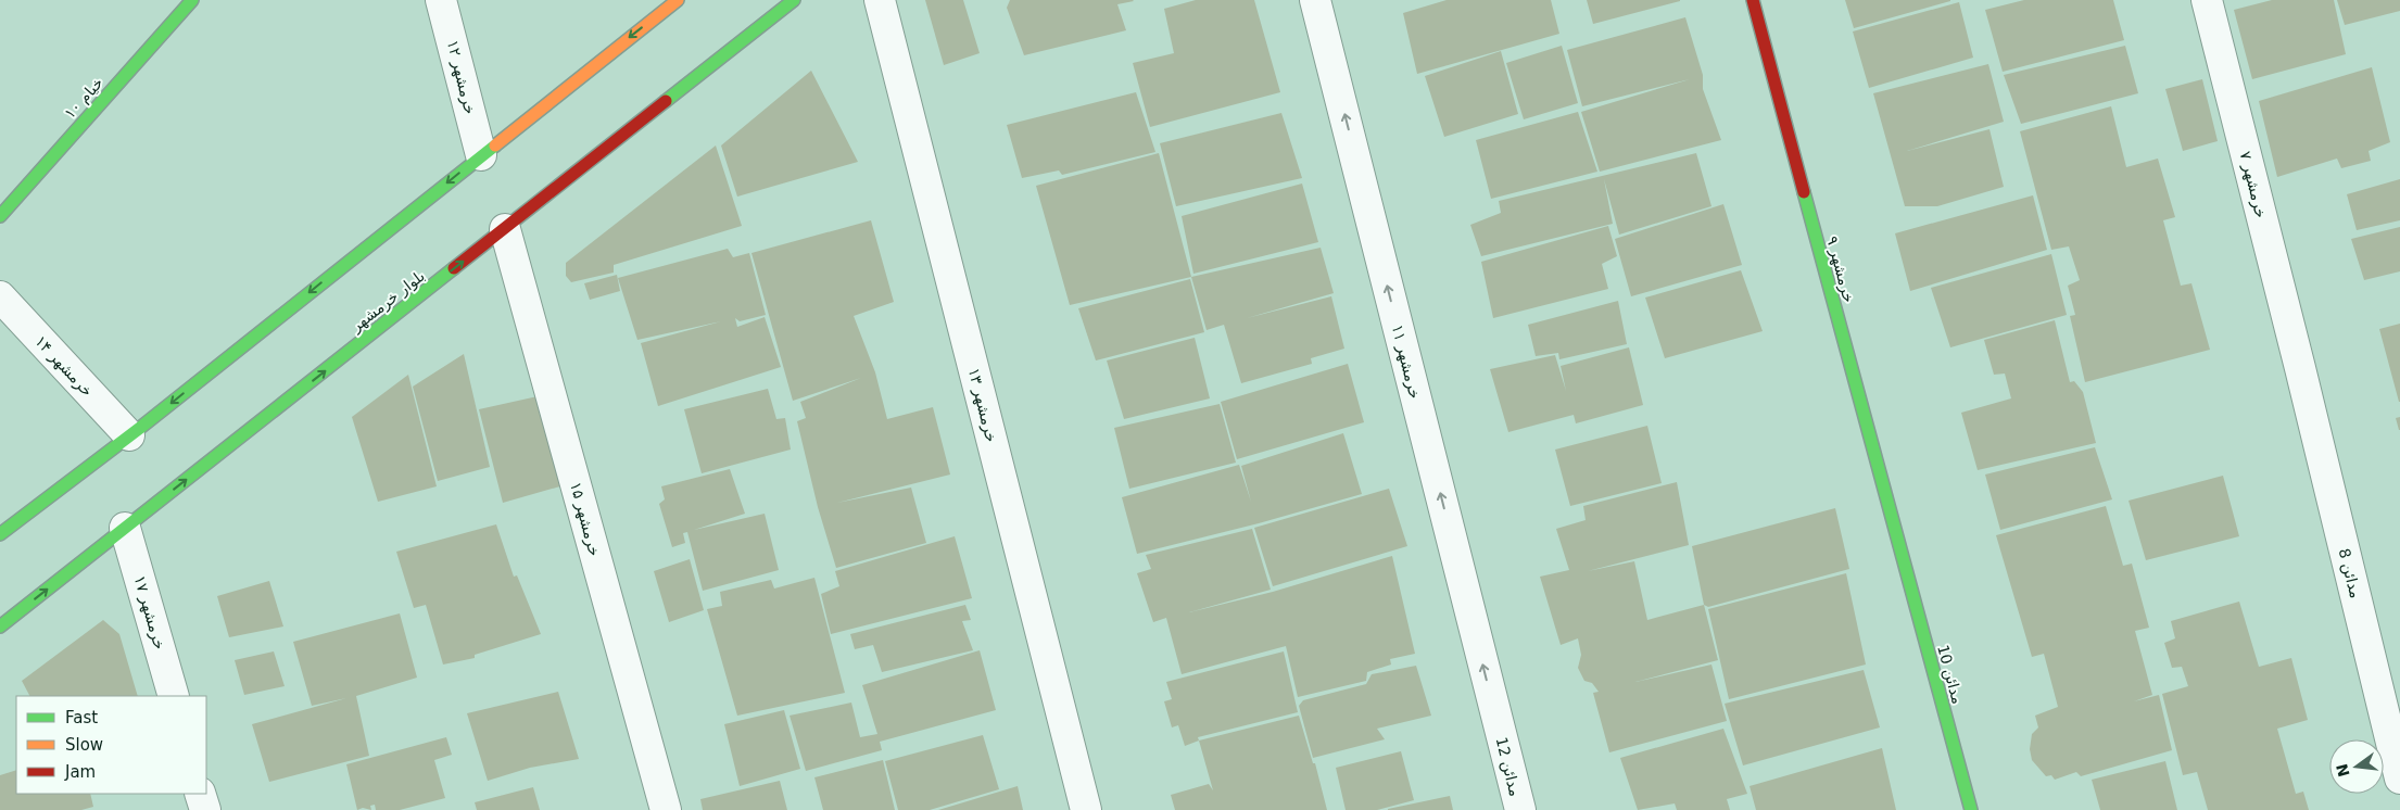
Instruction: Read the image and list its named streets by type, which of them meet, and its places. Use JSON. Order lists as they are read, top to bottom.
{
  "streets": {
    "main road": [
      "خیام ۱۰",
      "خرمشهر ۹",
      "بلوار خرمشهر",
      "مدائن 10"
    ],
    "street": [
      "خرمشهر ۱۲",
      "خرمشهر ۷",
      "خرمشهر ۱۱",
      "خرمشهر ۱۴",
      "خرمشهر ۱۳",
      "خرمشهر ۱۵",
      "مدائن 8",
      "خرمشهر ۱۷",
      "مدائن 12"
    ]
  },
  "crossings": [
    ["خرمشهر ۷", "مدائن 8"],
    ["خرمشهر ۹", "مدائن 10"],
    ["بلوار خرمشهر", "خرمشهر ۱۵"],
    ["بلوار خرمشهر", "خرمشهر ۱۷"],
    ["خرمشهر ۱۱", "مدائن 12"]
  ],
  "one_way": ["خرمشهر ۱۱"],
  "legend": ["Fast", "Slow", "Jam"],
  "north": "left"
}
